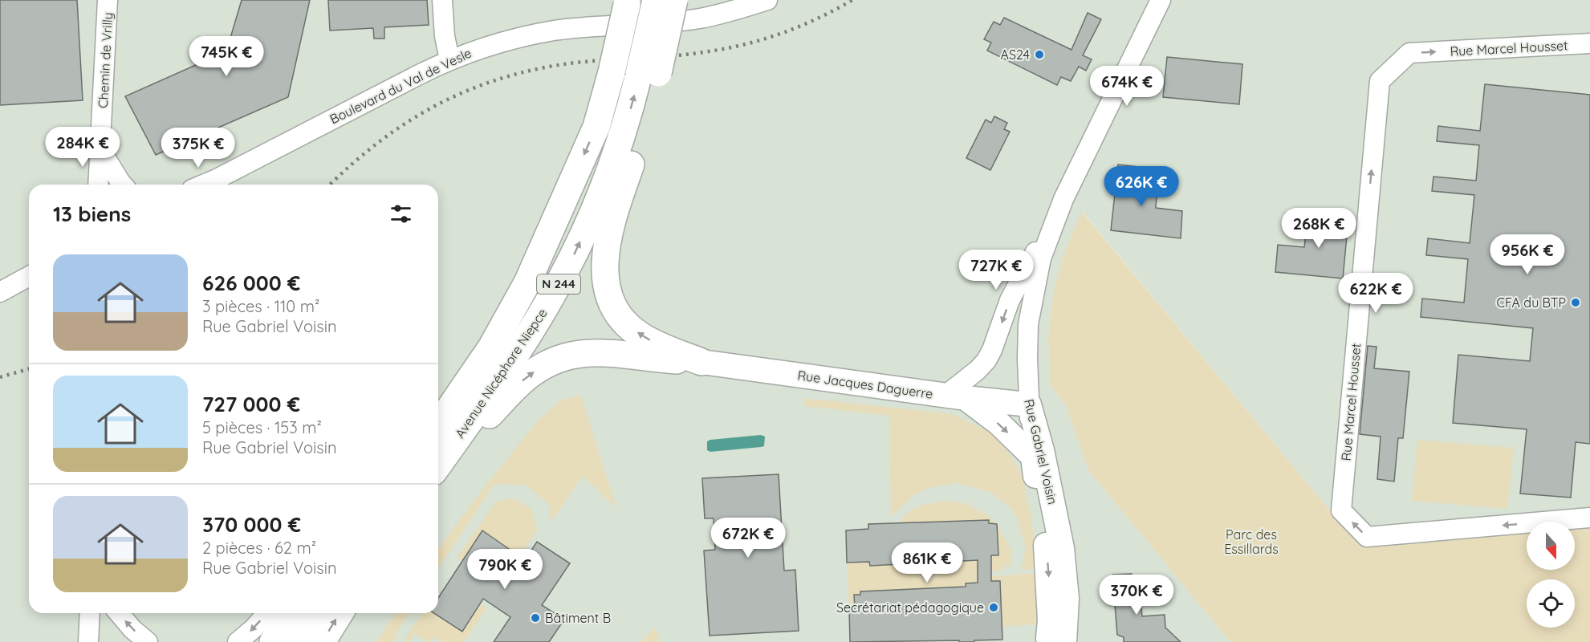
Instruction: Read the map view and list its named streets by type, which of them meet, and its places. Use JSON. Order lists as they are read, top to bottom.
{
  "streets": {
    "highway": ["N 244", "Avenue Nicéphore Niepce"],
    "main road": ["Rue Jacques Daguerre", "Rue Gabriel Voisin"],
    "street": ["Rue Marcel Housset", "Chemin de Vrilly", "Boulevard du Val de Vesle"]
  },
  "crossings": [
    ["N 244", "Avenue Nicéphore Niepce"],
    ["Rue Jacques Daguerre", "Rue Gabriel Voisin"]
  ],
  "parks": ["Parc des Essillards"],
  "places": [
    "AS24",
    "CFA du BTP",
    "Secrétariat pédagogique",
    "Bâtiment B"
  ],
  "north": "bottom",
  "page": {
    "price": [
      "745K €",
      "674K €",
      "284K €",
      "375K €",
      "626K €",
      "268K €",
      "956K €",
      "727K €",
      "622K €",
      "672K €",
      "861K €",
      "790K €",
      "370K €"
    ],
    "heading": "13 biens",
    "list": [
      {
        "name": "626 000 €",
        "note": "3 pièces · 110 m² · Rue Gabriel Voisin"
      },
      {
        "name": "727 000 €",
        "note": "5 pièces · 153 m² · Rue Gabriel Voisin"
      },
      {
        "name": "370 000 €",
        "note": "2 pièces · 62 m² · Rue Gabriel Voisin"
      }
    ]
  }
}
